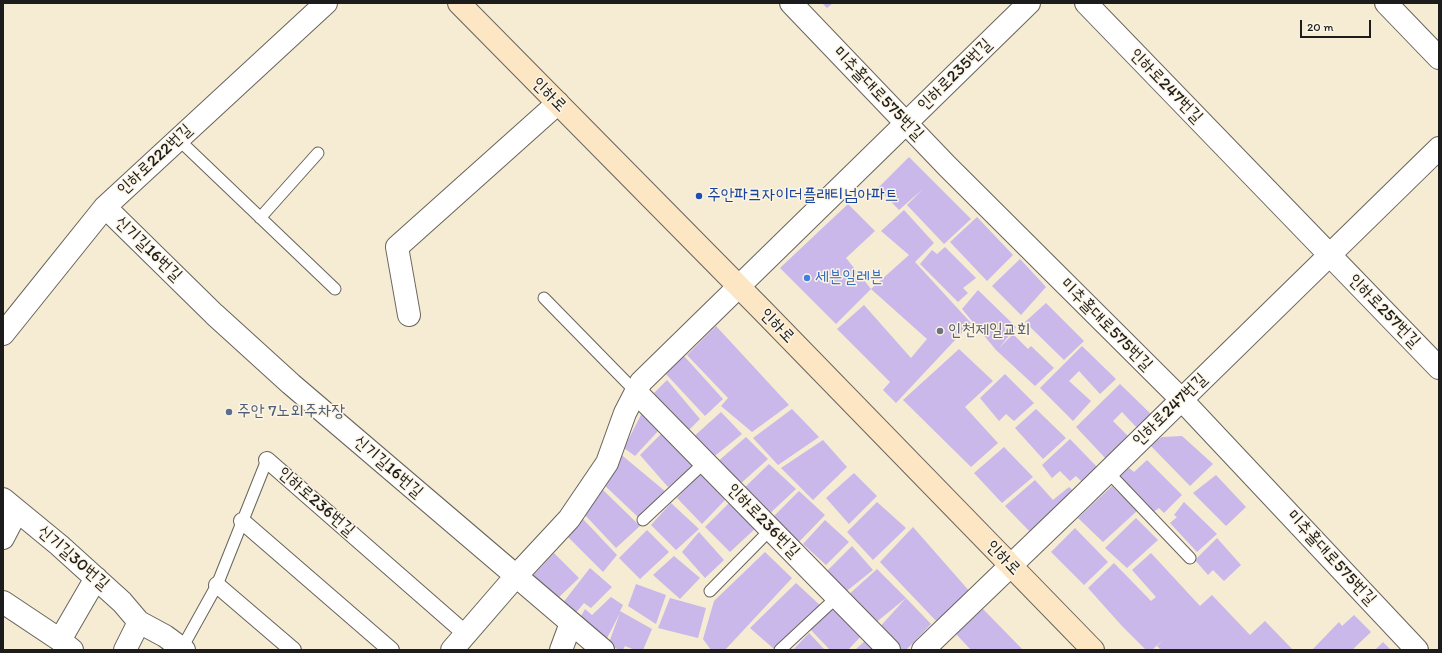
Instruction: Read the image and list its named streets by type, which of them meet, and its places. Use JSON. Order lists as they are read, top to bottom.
{
  "streets": {
    "main road": ["인하로"],
    "street": [
      "인하로235번길",
      "인하로247번길",
      "미추홀대로575번길",
      "인하로222번길",
      "신기길16번길",
      "인하로257번길",
      "인하로236번길",
      "신기길30번길"
    ]
  },
  "crossings": [
    ["인하로235번길", "미추홀대로575번길"],
    ["인하로235번길", "인하로"],
    ["인하로235번길", "인하로236번길"],
    ["인하로247번길", "미추홀대로575번길"],
    ["인하로247번길", "인하로"],
    ["인하로247번길", "인하로257번길"],
    ["인하로", "인하로236번길"],
    ["인하로222번길", "신기길16번길"],
    ["신기길16번길", "인하로236번길"],
    ["인하로236번길", "신기길30번길"]
  ],
  "places": [
    "주안파크자이더플래티넘아파트",
    "세븐일레븐",
    "인천제일교회",
    "주안 7노외주차장"
  ],
  "scale_bar": "20 m"
}
